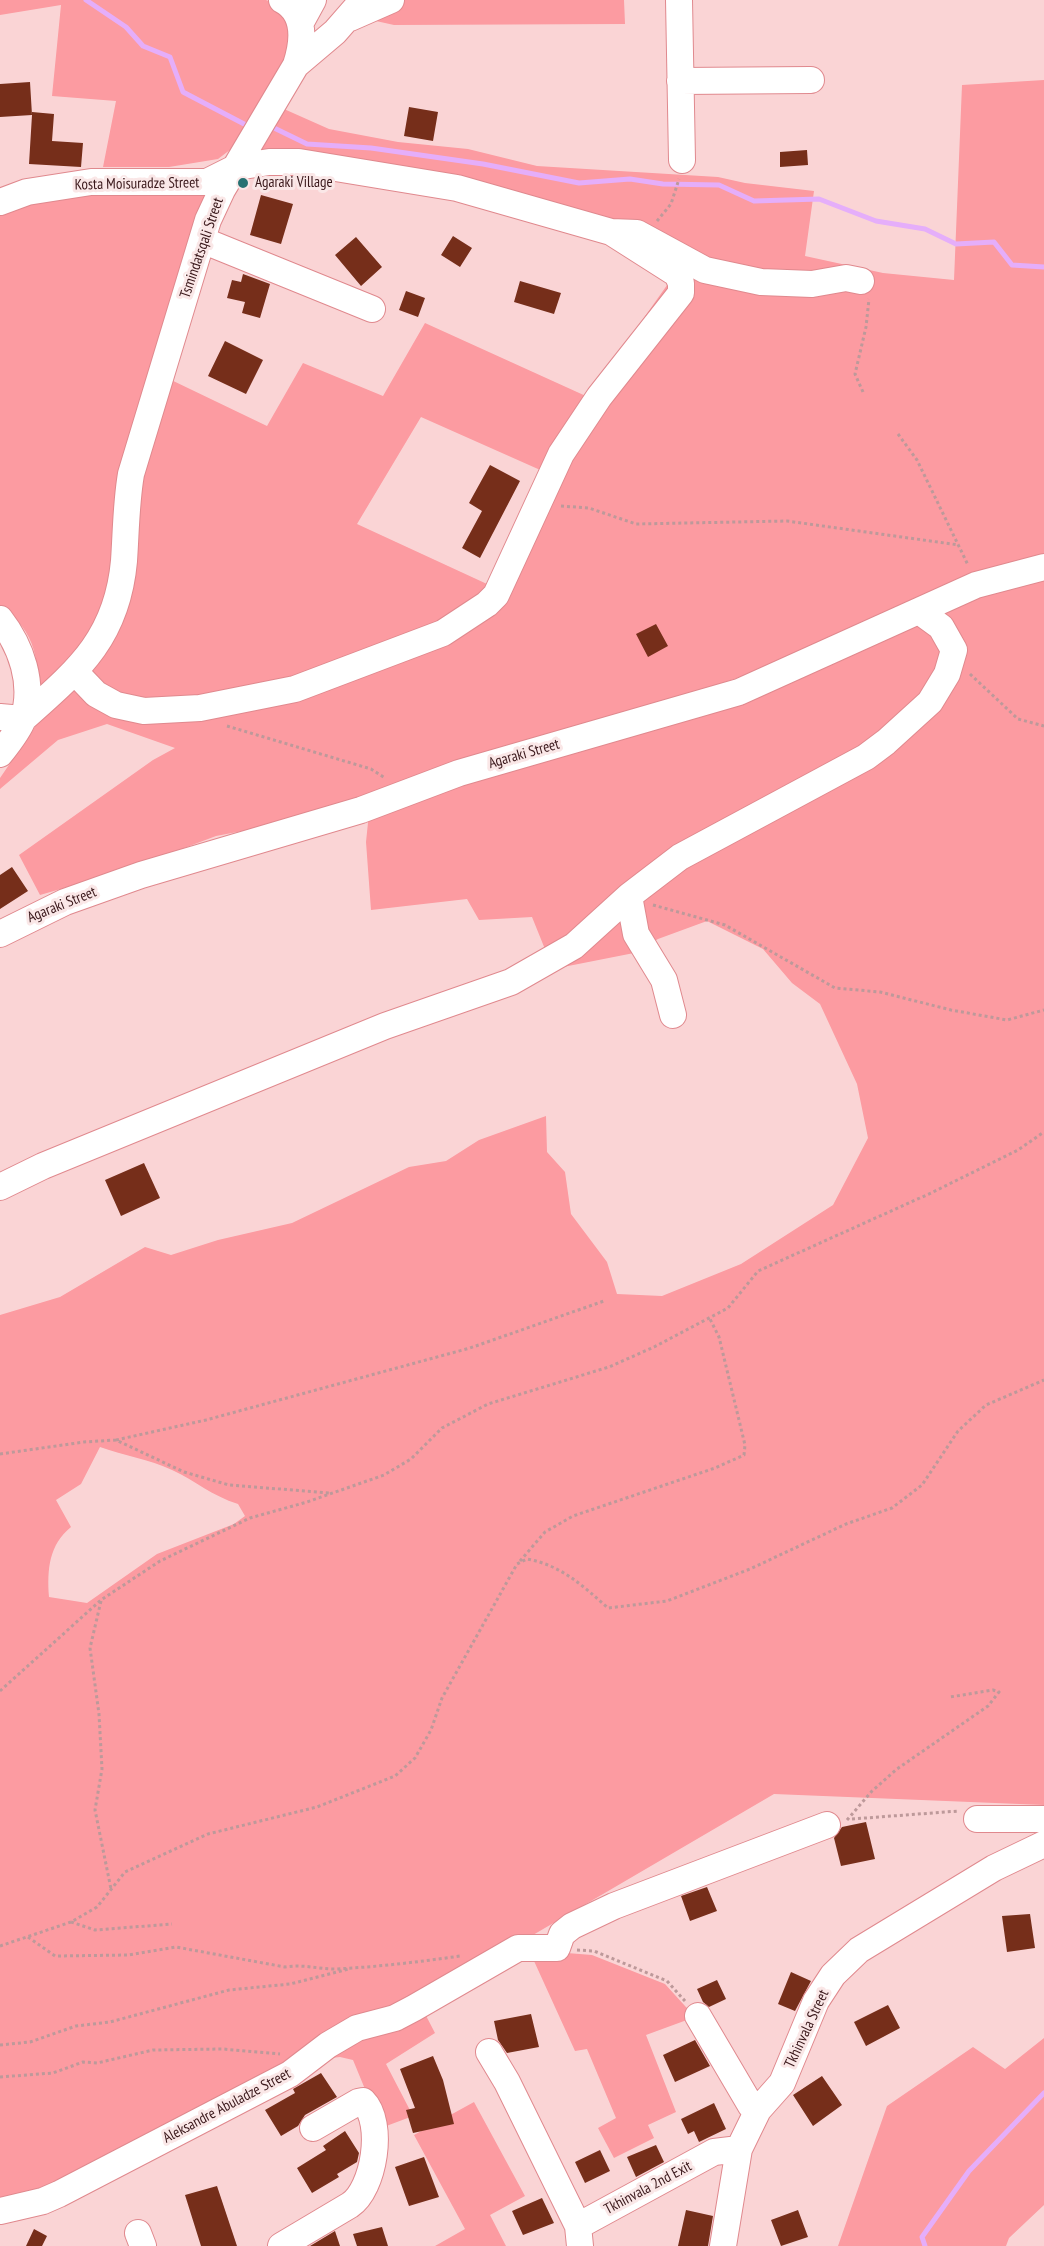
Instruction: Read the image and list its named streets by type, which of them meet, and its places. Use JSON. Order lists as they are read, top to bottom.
{
  "streets": {
    "street": [
      "Kosta Moisuradze Street",
      "Tsmindatsqali Street",
      "Agaraki Street",
      "Tkhinvala Street",
      "Aleksandre Abuladze Street",
      "Tkhinvala 2nd Exit"
    ]
  },
  "crossings": [
    ["Kosta Moisuradze Street", "Tsmindatsqali Street"],
    ["Tkhinvala Street", "Tkhinvala 2nd Exit"]
  ],
  "places": ["Agaraki Village"]
}
